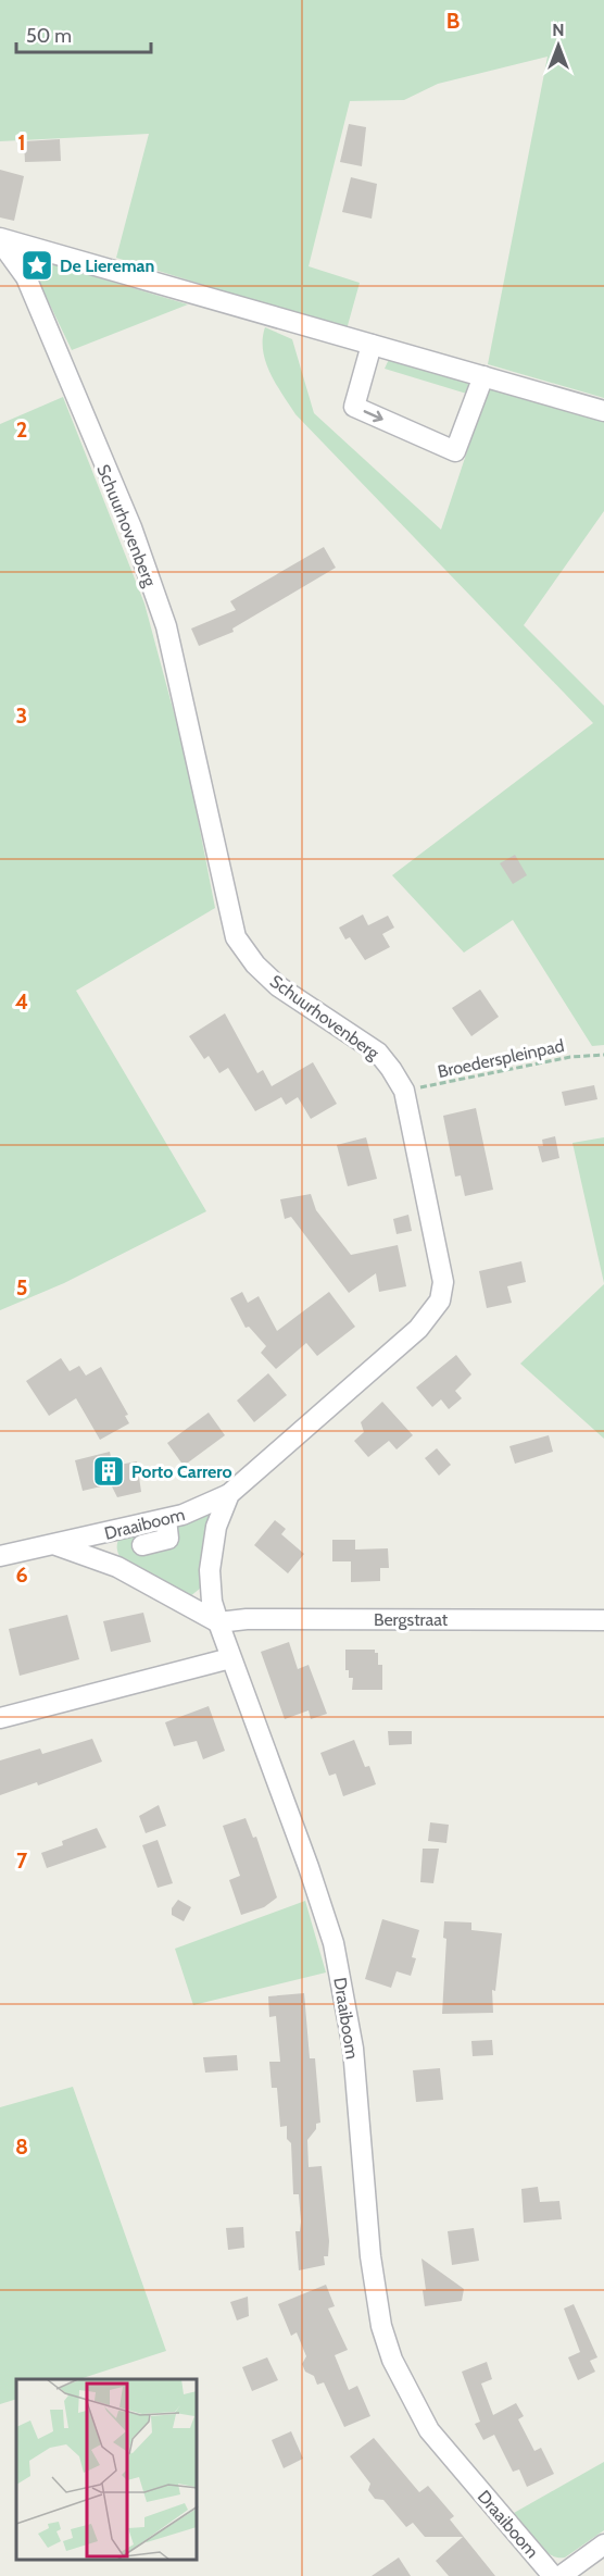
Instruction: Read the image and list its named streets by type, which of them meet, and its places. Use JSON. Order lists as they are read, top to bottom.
{
  "streets": {
    "street": ["Schuurhovenberg", "Draaiboom", "Bergstraat"],
    "path": ["Broederspleinpad"]
  },
  "crossings": [
    ["Schuurhovenberg", "Broederspleinpad"],
    ["Schuurhovenberg", "Draaiboom"],
    ["Schuurhovenberg", "Bergstraat"],
    ["Draaiboom", "Bergstraat"]
  ],
  "places": {
    "place": ["De Liereman"],
    "building": ["Porto Carrero"]
  },
  "scale_bar": "50 m",
  "north": "top",
  "grid": {
    "columns": ["B"],
    "rows": [
      "1",
      "2",
      "3",
      "4",
      "5",
      "6",
      "7",
      "8"
    ]
  }
}
